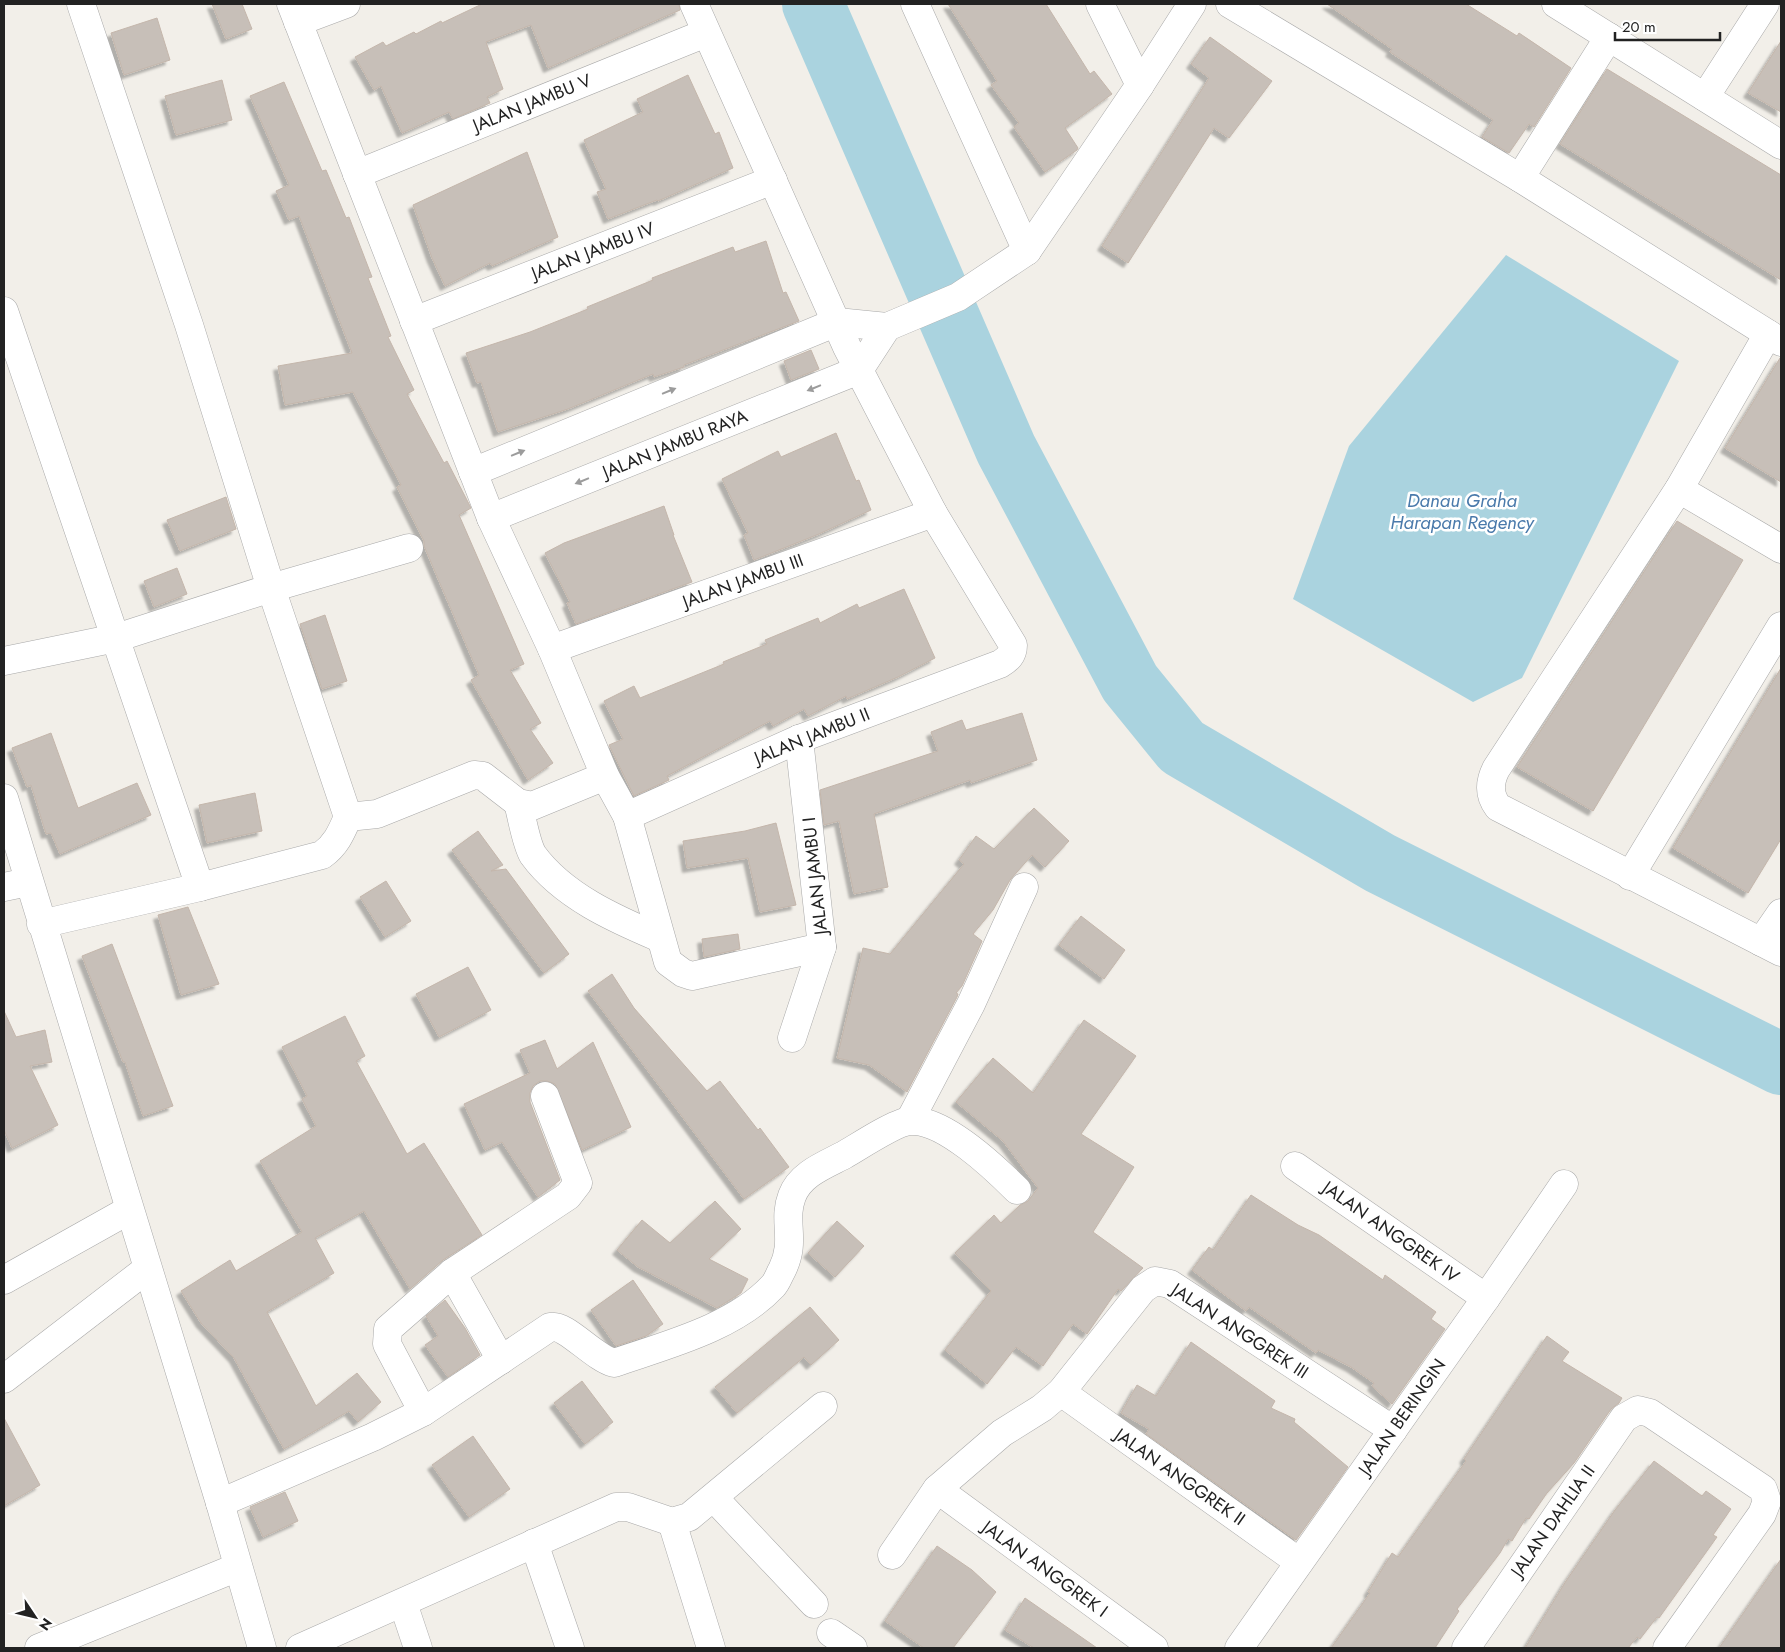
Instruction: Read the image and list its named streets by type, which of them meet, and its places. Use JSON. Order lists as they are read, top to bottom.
{
  "streets": {
    "street": [
      "JALAN JAMBU V",
      "JALAN JAMBU IV",
      "JALAN JAMBU RAYA",
      "JALAN JAMBU III",
      "JALAN JAMBU II",
      "JALAN JAMBU I",
      "JALAN ANGGREK IV",
      "JALAN ANGGREK III",
      "JALAN BERINGIN",
      "JALAN ANGGREK II",
      "JALAN DAHLIA II",
      "JALAN ANGGREK I"
    ]
  },
  "crossings": [
    ["JALAN JAMBU III", "JALAN JAMBU II"],
    ["JALAN JAMBU II", "JALAN JAMBU I"],
    ["JALAN ANGGREK IV", "JALAN BERINGIN"],
    ["JALAN ANGGREK III", "JALAN BERINGIN"],
    ["JALAN ANGGREK III", "JALAN ANGGREK II"],
    ["JALAN ANGGREK III", "JALAN ANGGREK I"],
    ["JALAN BERINGIN", "JALAN ANGGREK II"]
  ],
  "water": ["Danau Graha Harapan Regency"],
  "scale_bar": "20 m",
  "north": "bottom right"
}
